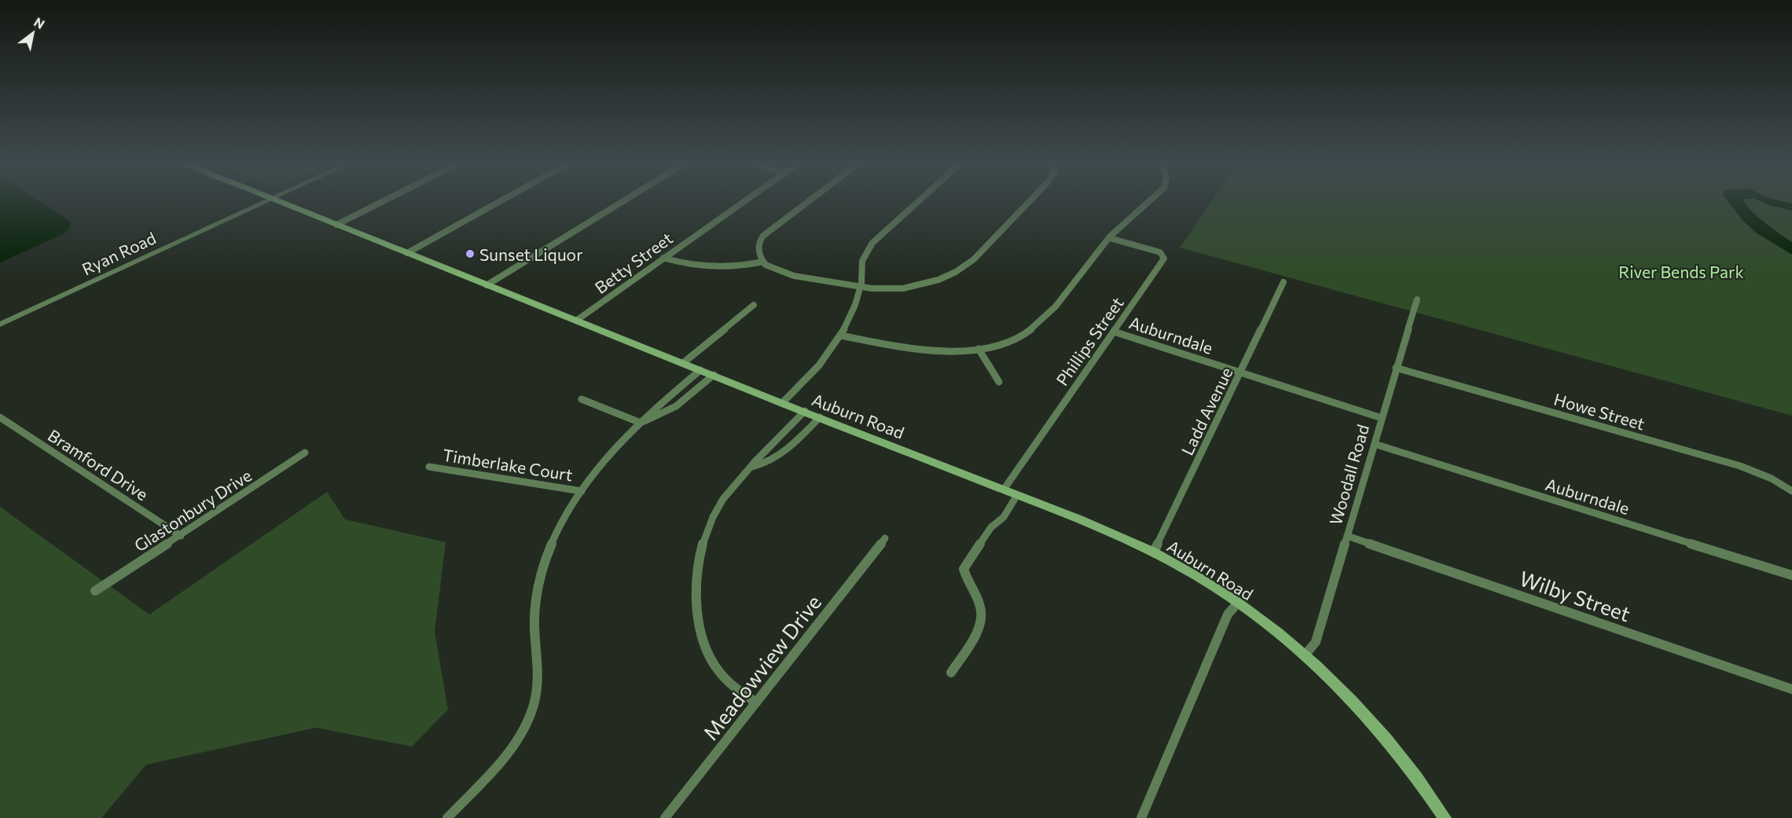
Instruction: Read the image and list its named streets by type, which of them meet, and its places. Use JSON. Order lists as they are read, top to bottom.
{
  "streets": {
    "main road": ["Auburn Road"],
    "street": [
      "Ryan Road",
      "Betty Street",
      "Auburndale",
      "Phillips Street",
      "Ladd Avenue",
      "Howe Street",
      "Bramford Drive",
      "Timberlake Court",
      "Woodall Road",
      "Glastonbury Drive",
      "Wilby Street",
      "Meadowview Drive"
    ]
  },
  "crossings": [
    ["Betty Street", "Auburn Road"],
    ["Auburndale", "Phillips Street"],
    ["Auburndale", "Ladd Avenue"],
    ["Auburndale", "Woodall Road"],
    ["Phillips Street", "Auburn Road"],
    ["Ladd Avenue", "Auburn Road"],
    ["Howe Street", "Woodall Road"],
    ["Auburn Road", "Woodall Road"],
    ["Bramford Drive", "Glastonbury Drive"],
    ["Woodall Road", "Wilby Street"]
  ],
  "parks": ["River Bends Park"],
  "places": ["Sunset Liquor"],
  "north": "top right"
}
